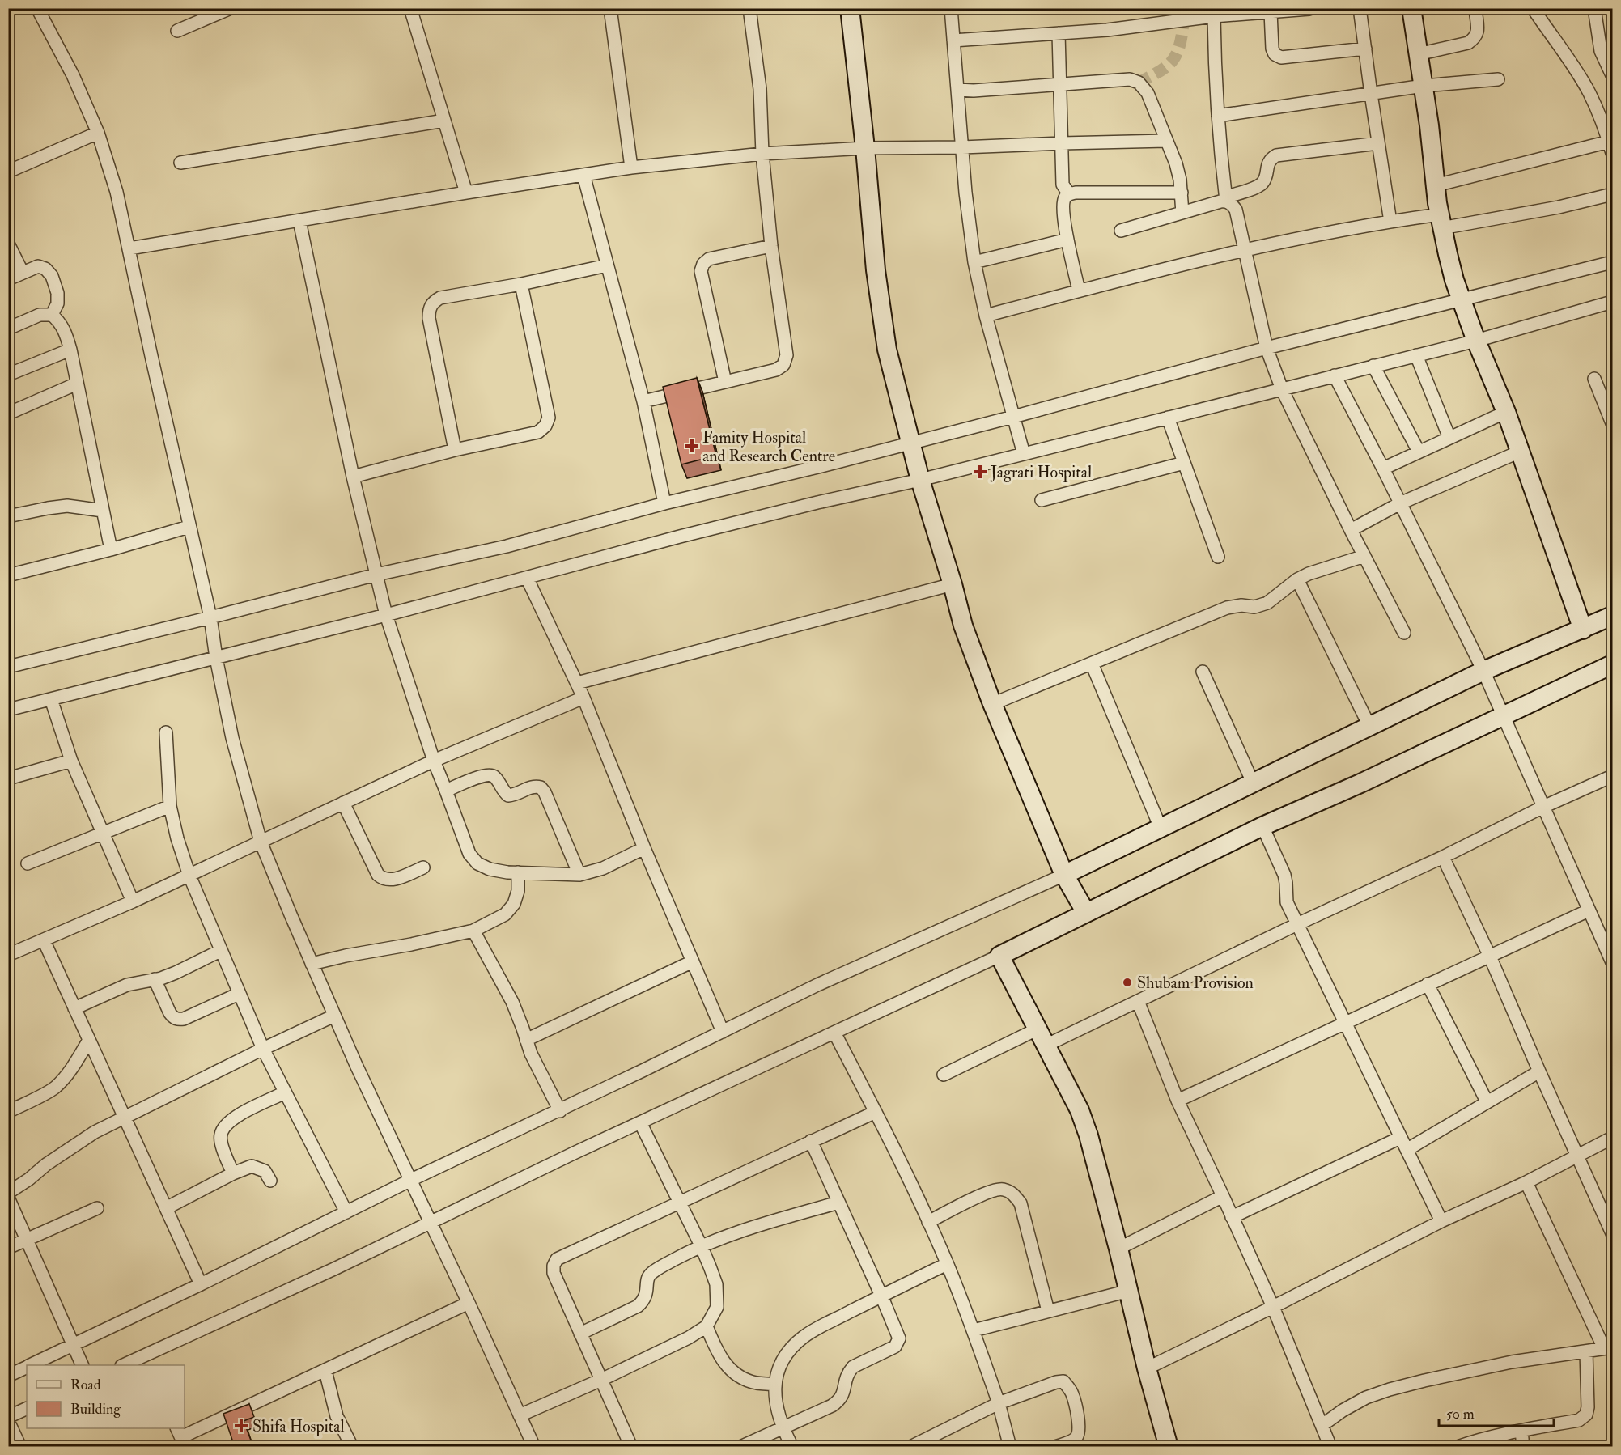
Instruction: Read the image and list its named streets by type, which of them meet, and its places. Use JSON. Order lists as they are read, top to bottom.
{
  "places": {
    "health": ["Famity Hospital and Research Centre", "Jagrati Hospital", "Shifa Hospital"],
    "other": ["Shubam Provision"]
  },
  "legend": ["Road", "Building"],
  "scale_bar": "50 m"
}
